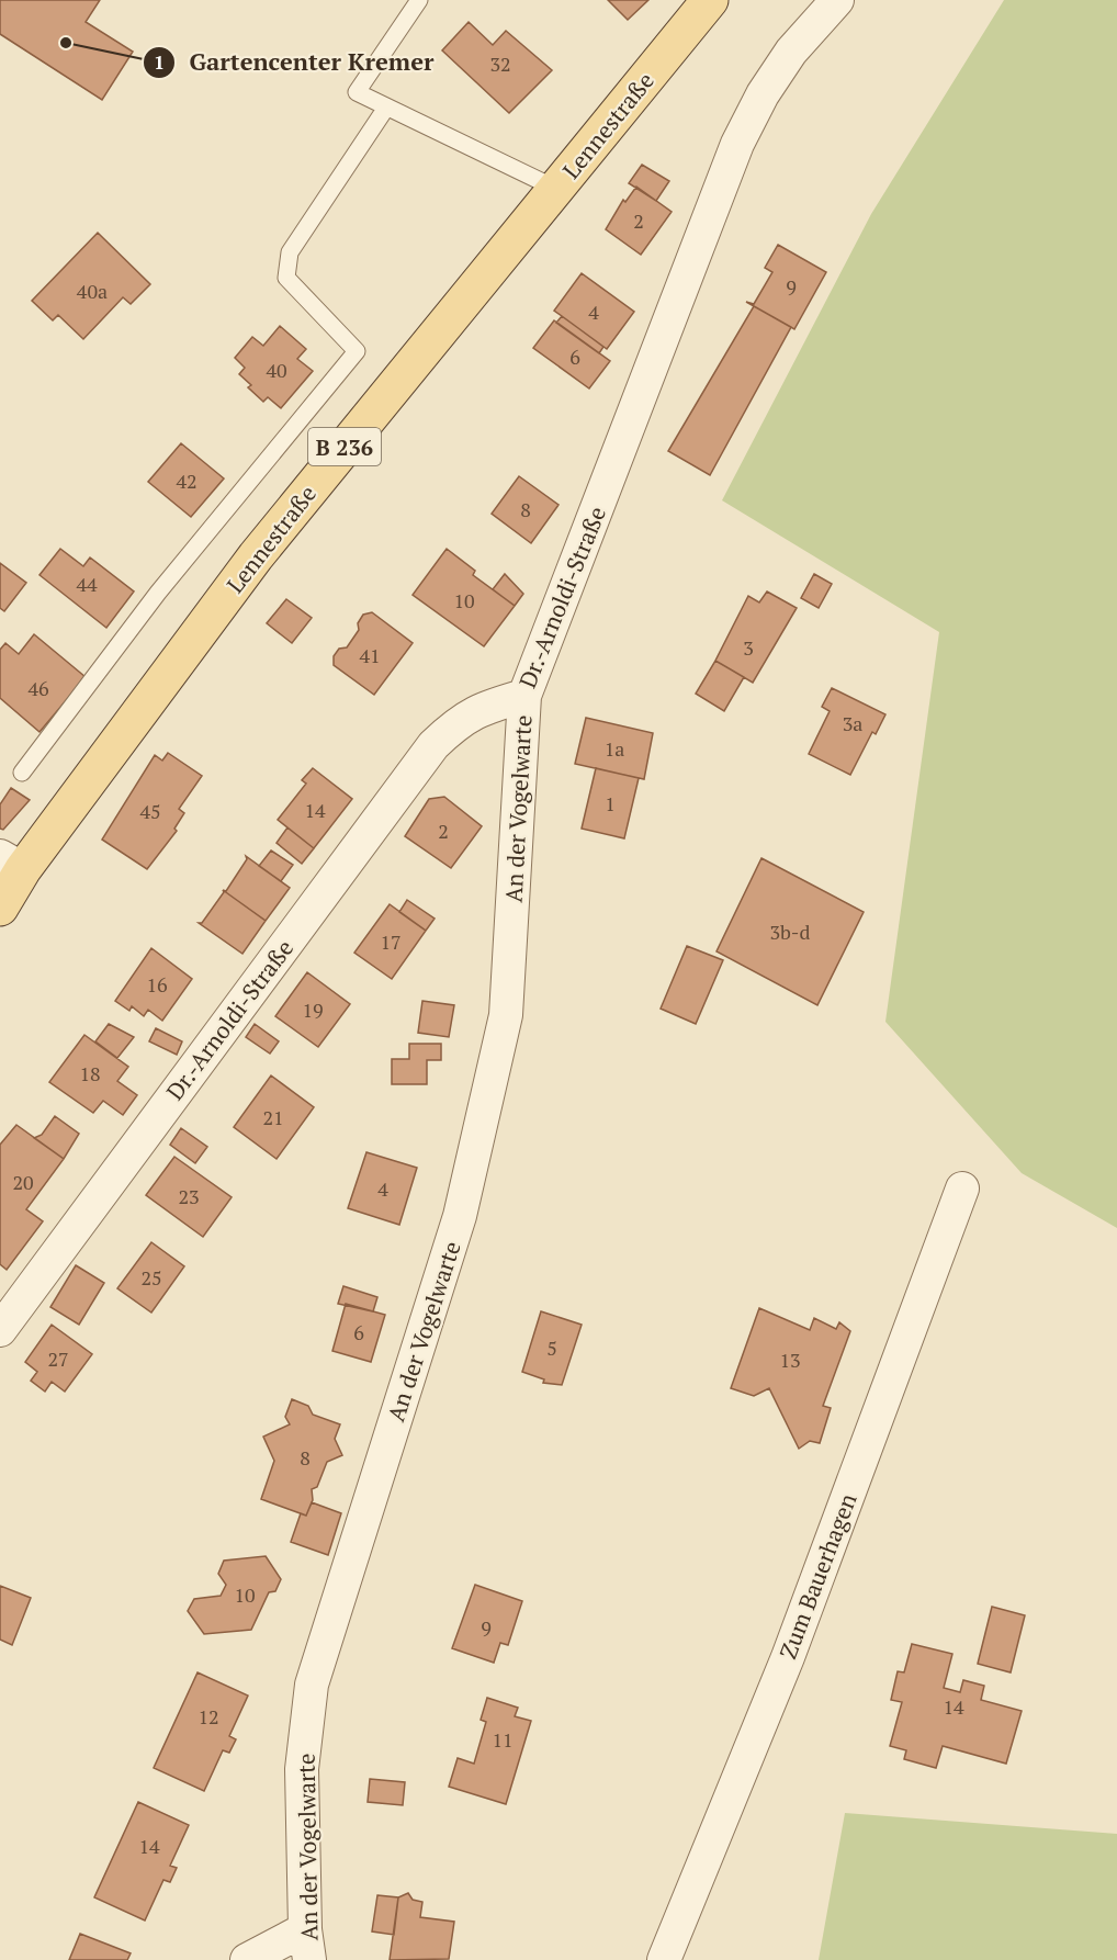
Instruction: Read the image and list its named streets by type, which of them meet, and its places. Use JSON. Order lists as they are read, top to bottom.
{
  "streets": {
    "main road": ["Lennestraße", "B 236"],
    "street": ["Dr.-Arnoldi-Straße", "An der Vogelwarte", "Zum Bauerhagen"]
  },
  "crossings": [
    ["Dr.-Arnoldi-Straße", "An der Vogelwarte"]
  ],
  "places": ["Gartencenter Kremer"],
  "house_numbers": [
    "32",
    "2",
    "9",
    "40a",
    "4",
    "6",
    "40",
    "42",
    "8",
    "44",
    "10",
    "3",
    "41",
    "46",
    "3a",
    "1a",
    "1",
    "14",
    "45",
    "2",
    "3b-d",
    "17",
    "16",
    "19",
    "18",
    "21",
    "20",
    "4",
    "23",
    "25",
    "6",
    "5",
    "27",
    "13",
    "8",
    "10",
    "9",
    "14",
    "12",
    "11",
    "14"
  ]
}
